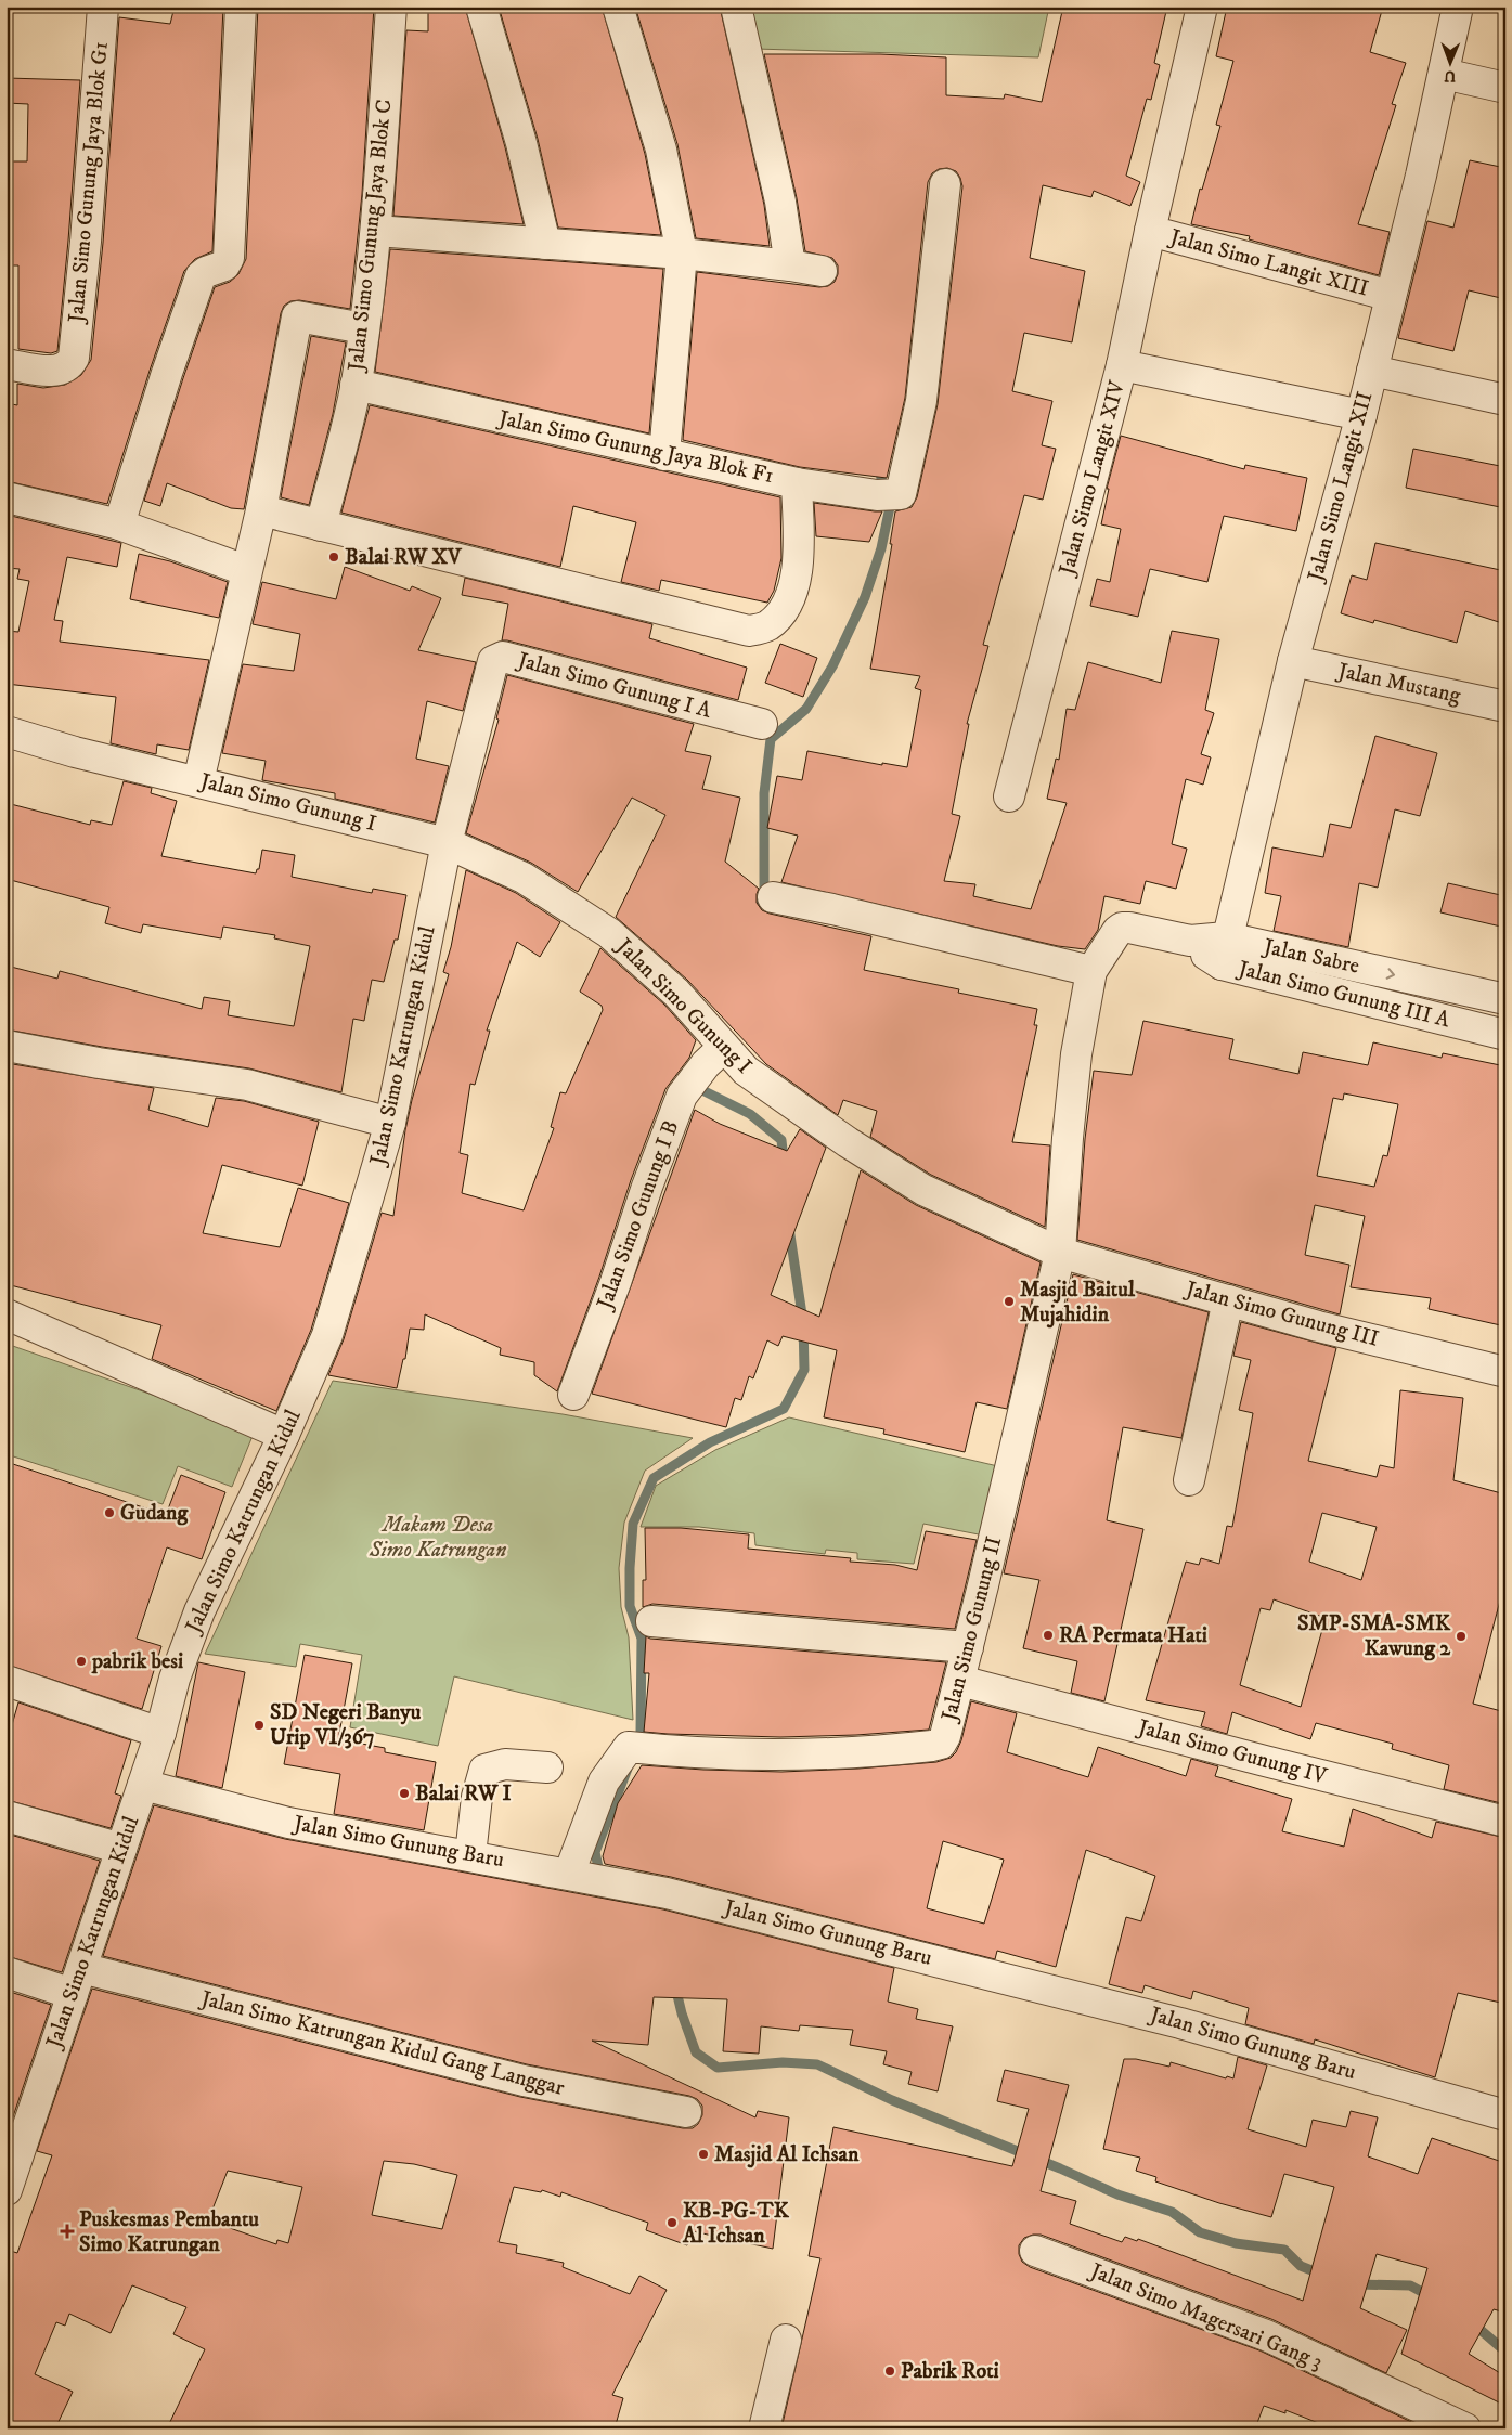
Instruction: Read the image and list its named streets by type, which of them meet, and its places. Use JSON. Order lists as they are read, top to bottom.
{
  "streets": {
    "street": [
      "Jalan Simo Gunung Jaya Blok G1",
      "Jalan Simo Gunung Jaya Blok C",
      "Jalan Simo Langit XIII",
      "Jalan Simo Gunung Jaya Blok F1",
      "Jalan Simo Langit XIV",
      "Jalan Simo Langit XII",
      "Jalan Mustang",
      "Jalan Simo Gunung I A",
      "Jalan Simo Gunung I",
      "Jalan Sabre",
      "Jalan Simo Gunung III A",
      "Jalan Simo Katrungan Kidul",
      "Jalan Simo Gunung I B",
      "Jalan Simo Gunung III",
      "Jalan Simo Gunung II",
      "Jalan Simo Gunung IV",
      "Jalan Simo Gunung Baru",
      "Jalan Simo Katrungan Kidul Gang Langgar",
      "Jalan Simo Magersari Gang 3"
    ]
  },
  "crossings": [
    ["Jalan Simo Gunung Jaya Blok C", "Jalan Simo Gunung Jaya Blok F1"],
    ["Jalan Simo Langit XIII", "Jalan Simo Langit XII"],
    ["Jalan Simo Langit XIV", "Jalan Simo Langit XII"],
    ["Jalan Simo Langit XII", "Jalan Mustang"],
    ["Jalan Simo Langit XII", "Jalan Sabre"],
    ["Jalan Simo Langit XII", "Jalan Simo Gunung III A"],
    ["Jalan Simo Gunung I A", "Jalan Simo Gunung I"],
    ["Jalan Simo Gunung I A", "Jalan Simo Katrungan Kidul"],
    ["Jalan Simo Gunung I", "Jalan Simo Katrungan Kidul"],
    ["Jalan Simo Gunung I", "Jalan Simo Gunung I B"],
    ["Jalan Simo Gunung I", "Jalan Simo Gunung III"],
    ["Jalan Simo Gunung I", "Jalan Simo Gunung II"],
    ["Jalan Sabre", "Jalan Simo Gunung III A"],
    ["Jalan Sabre", "Jalan Simo Gunung II"],
    ["Jalan Simo Katrungan Kidul", "Jalan Simo Gunung Baru"],
    ["Jalan Simo Katrungan Kidul", "Jalan Simo Katrungan Kidul Gang Langgar"],
    ["Jalan Simo Gunung III", "Jalan Simo Gunung II"],
    ["Jalan Simo Gunung II", "Jalan Simo Gunung IV"],
    ["Jalan Simo Gunung II", "Jalan Simo Gunung Baru"]
  ],
  "one_way": ["Jalan Sabre"],
  "parks": ["Makam Desa Simo Katrungan"],
  "places": {
    "other": [
      "Balai RW XV",
      "Masjid Baitul Mujahidin",
      "Gudang",
      "RA Permata Hati",
      "SMP-SMA-SMK Kawung 2",
      "pabrik besi",
      "SD Negeri Banyu Urip VI/367",
      "Balai RW I",
      "Masjid Al Ichsan",
      "KB-PG-TK Al Ichsan",
      "Pabrik Roti"
    ],
    "health": ["Puskesmas Pembantu Simo Katrungan"]
  },
  "north": "bottom"
}
